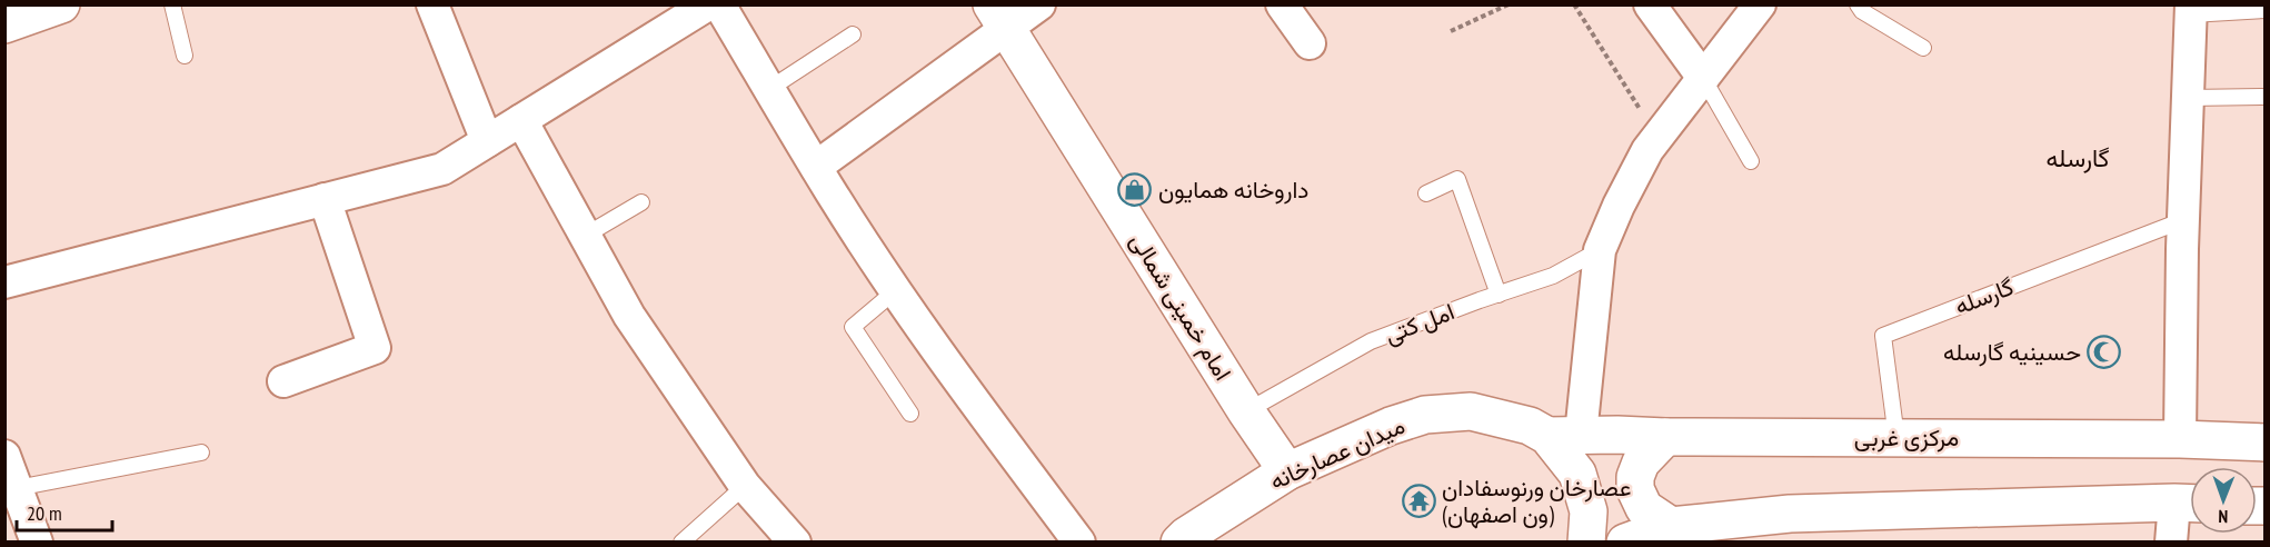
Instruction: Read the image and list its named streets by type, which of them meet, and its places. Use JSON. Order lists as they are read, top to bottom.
{
  "streets": {
    "main road": ["امام خمینی شمالی", "مرکزی غربی", "میدان عصارخانه"],
    "lane": ["گارسله", "امل کتی"]
  },
  "crossings": [
    ["گارسله", "مرکزی غربی"],
    ["امام خمینی شمالی", "امل کتی"],
    ["امام خمینی شمالی", "میدان عصارخانه"],
    ["مرکزی غربی", "میدان عصارخانه"]
  ],
  "districts": ["گارسله"],
  "places": {
    "shop": ["داروخانه همایون"],
    "mosque": ["حسینیه گارسله"],
    "temple": ["عصارخان ورنوسفادان (ون اصفهان)"]
  },
  "scale_bar": "20 m",
  "north": "bottom"
}
